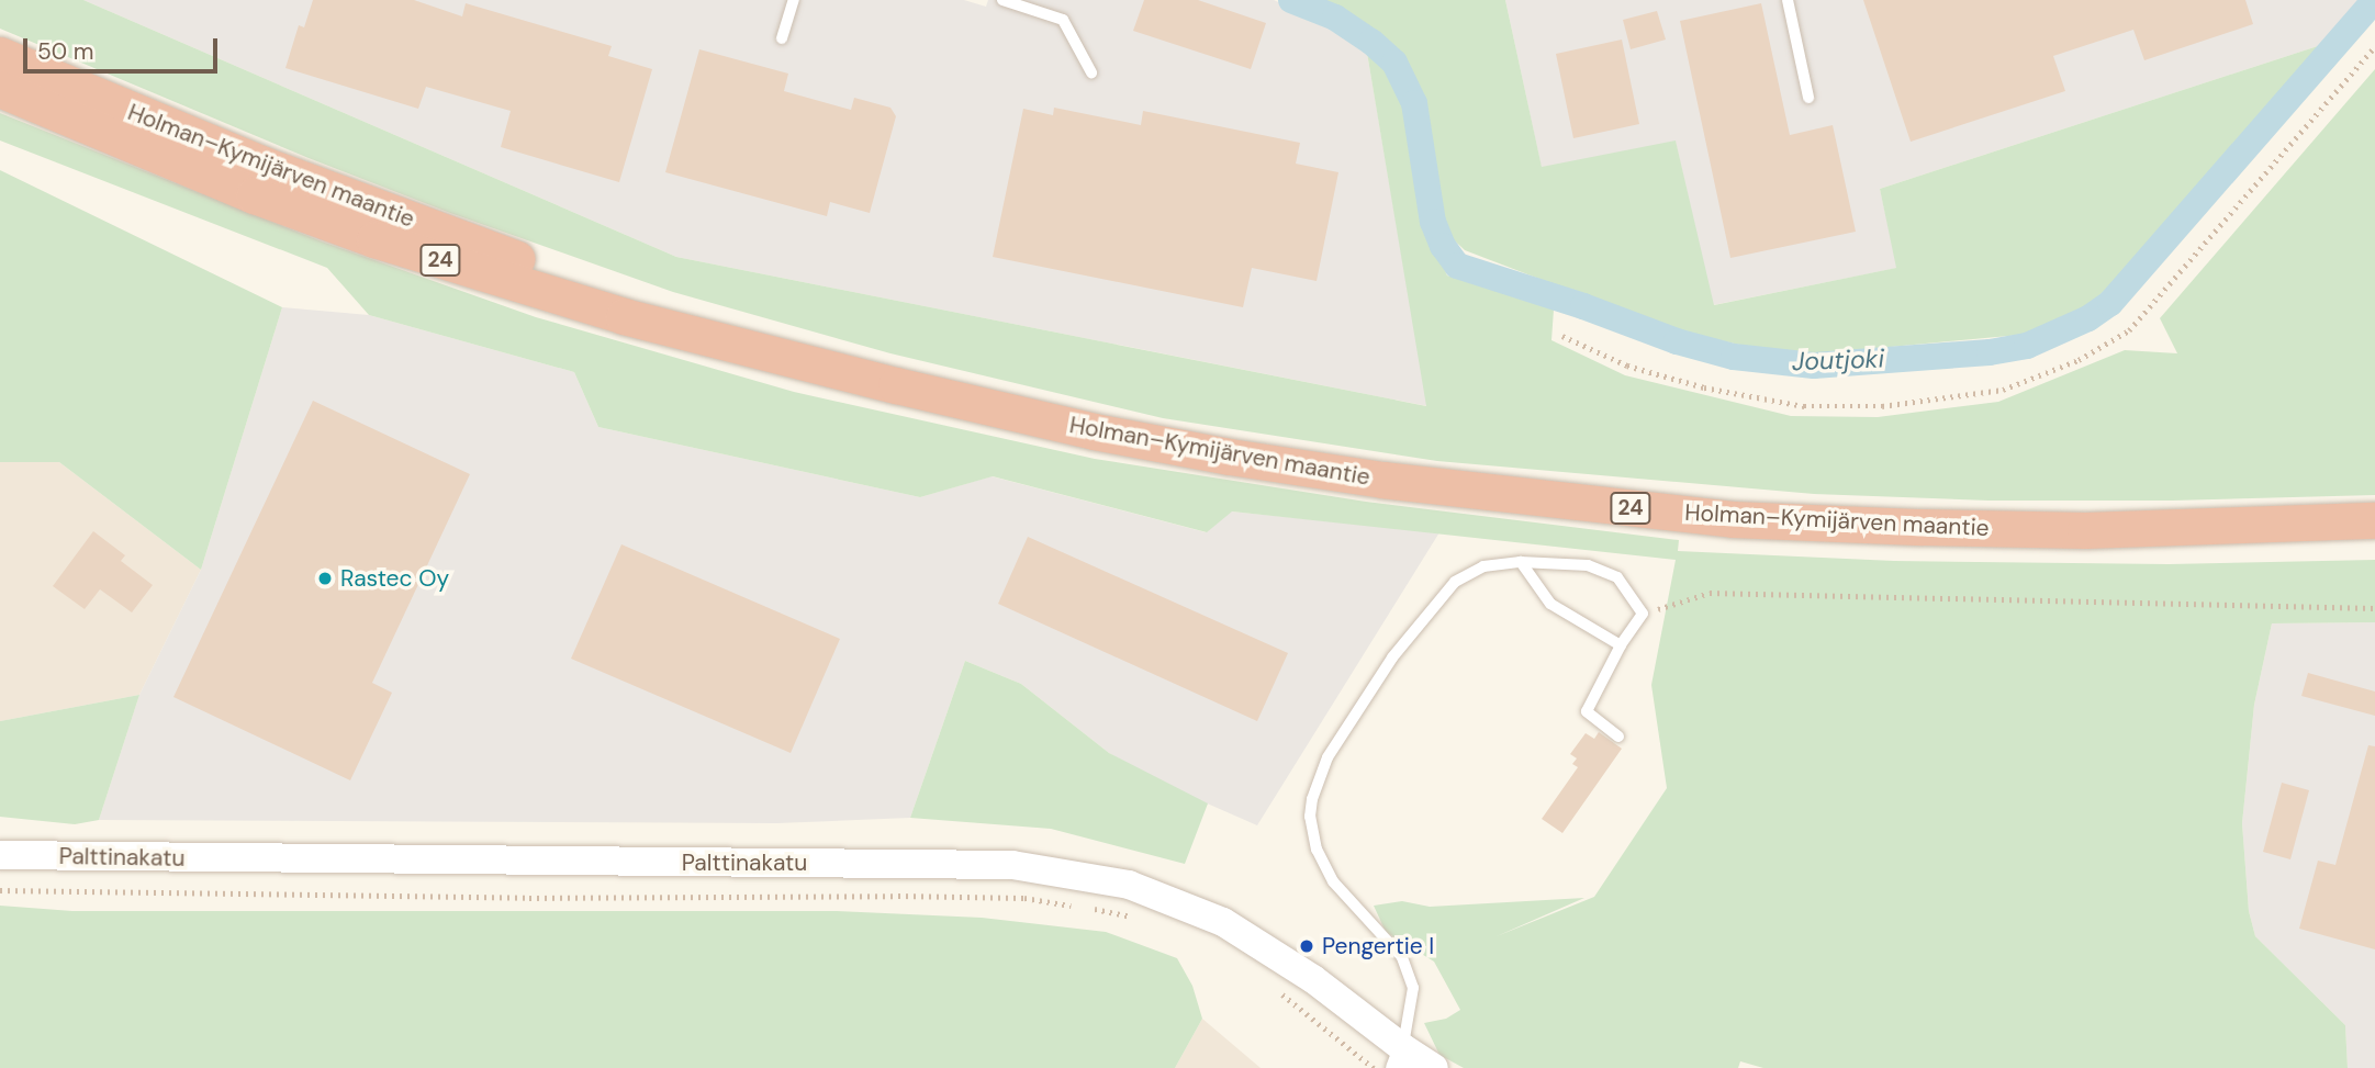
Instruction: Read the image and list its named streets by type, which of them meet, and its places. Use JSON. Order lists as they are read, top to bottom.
{
  "streets": {
    "highway": ["Holman–Kymijärven maantie", "24"],
    "street": ["Palttinakatu"]
  },
  "water": ["Joutjoki"],
  "places": ["Rastec Oy", "Pengertie I"],
  "scale_bar": "50 m"
}
